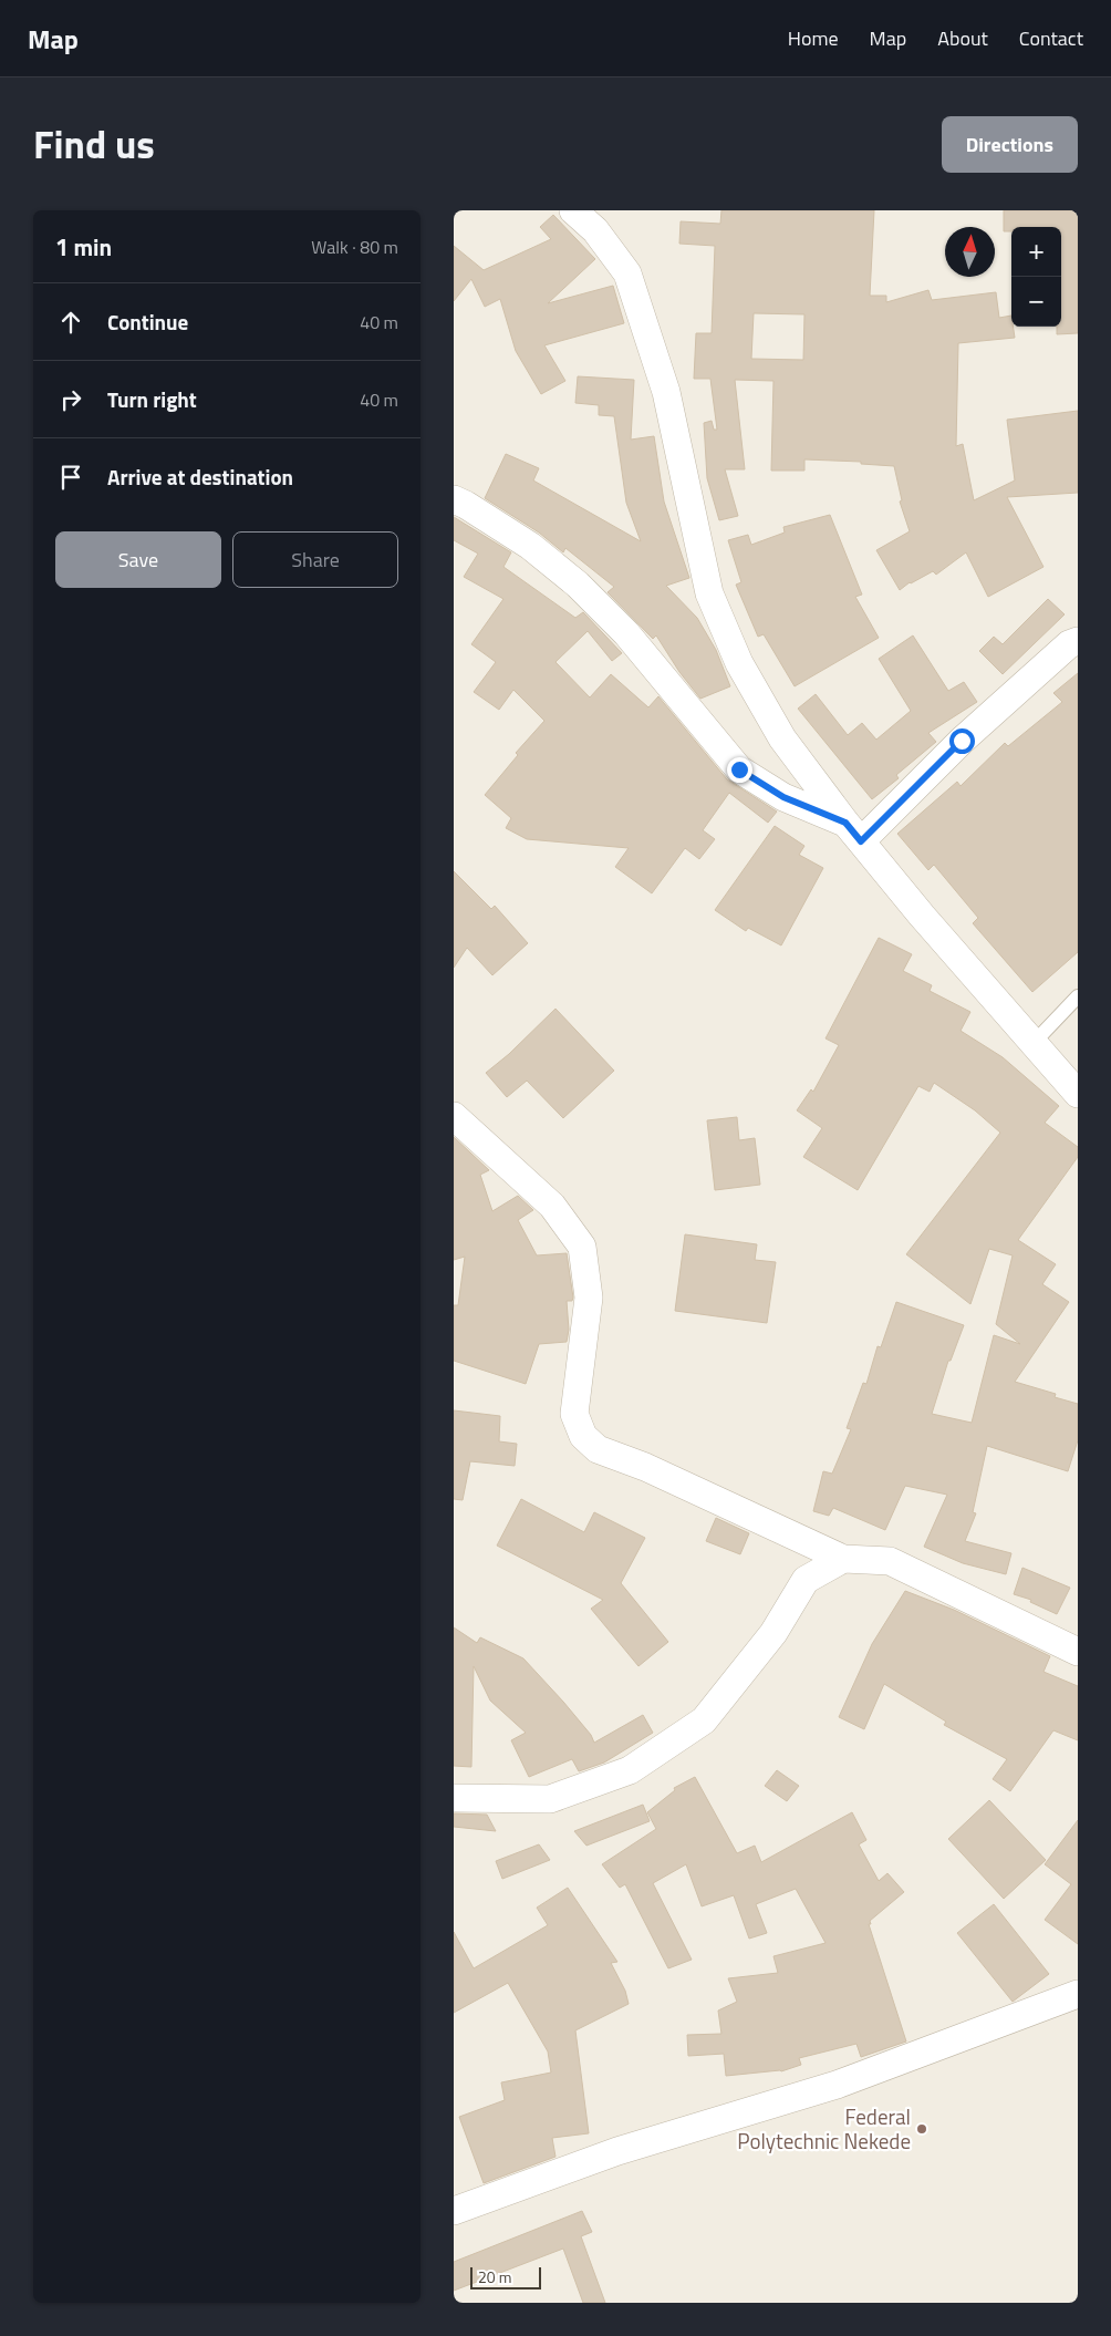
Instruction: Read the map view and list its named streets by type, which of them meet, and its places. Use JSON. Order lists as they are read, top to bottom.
{
  "places": ["Federal Polytechnic Nekede"],
  "scale_bar": "20 m",
  "north": "top",
  "page": {
    "header": "Map",
    "nav": [
      "Home",
      "Map",
      "About",
      "Contact"
    ],
    "title": "Find us",
    "buttons": [
      "Directions",
      ["Save", "Share"]
    ],
    "heading": ["1 min", "Walk · 80 m"],
    "map_buttons": ["+", "−"],
    "list": [
      ["Continue", "40 m"],
      ["Turn right", "40 m"],
      "Arrive at destination"
    ],
    "scale": "20 m"
  }
}
